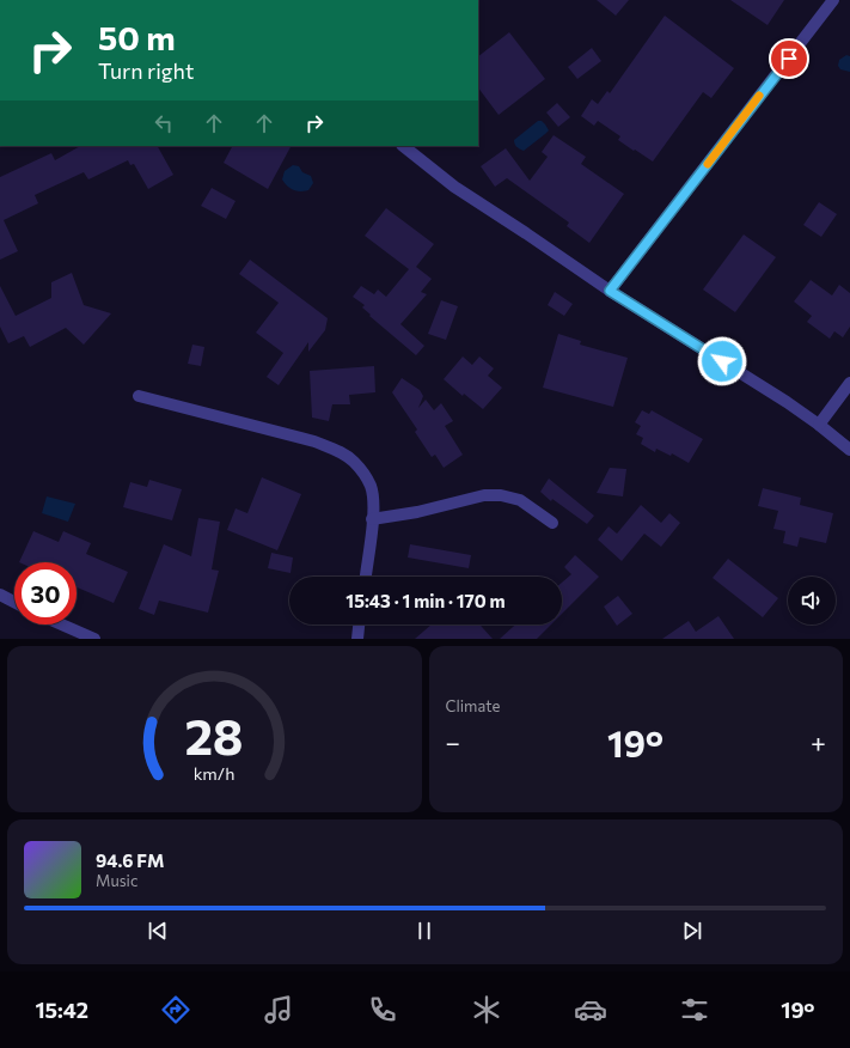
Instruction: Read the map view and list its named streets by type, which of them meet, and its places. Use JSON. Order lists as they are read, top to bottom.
{
  "page": {
    "turn": ["50 m", "Turn right"],
    "limit": "30",
    "trip": "15:43 · 1 min · 170 m",
    "tile": "Climate",
    "heat": ["−", "19°", "+"],
    "song": ["94.6 FM", "Music"],
    "tabs": ["15:42", "19°"],
    "gauge": ["28", "km/h"]
  }
}
